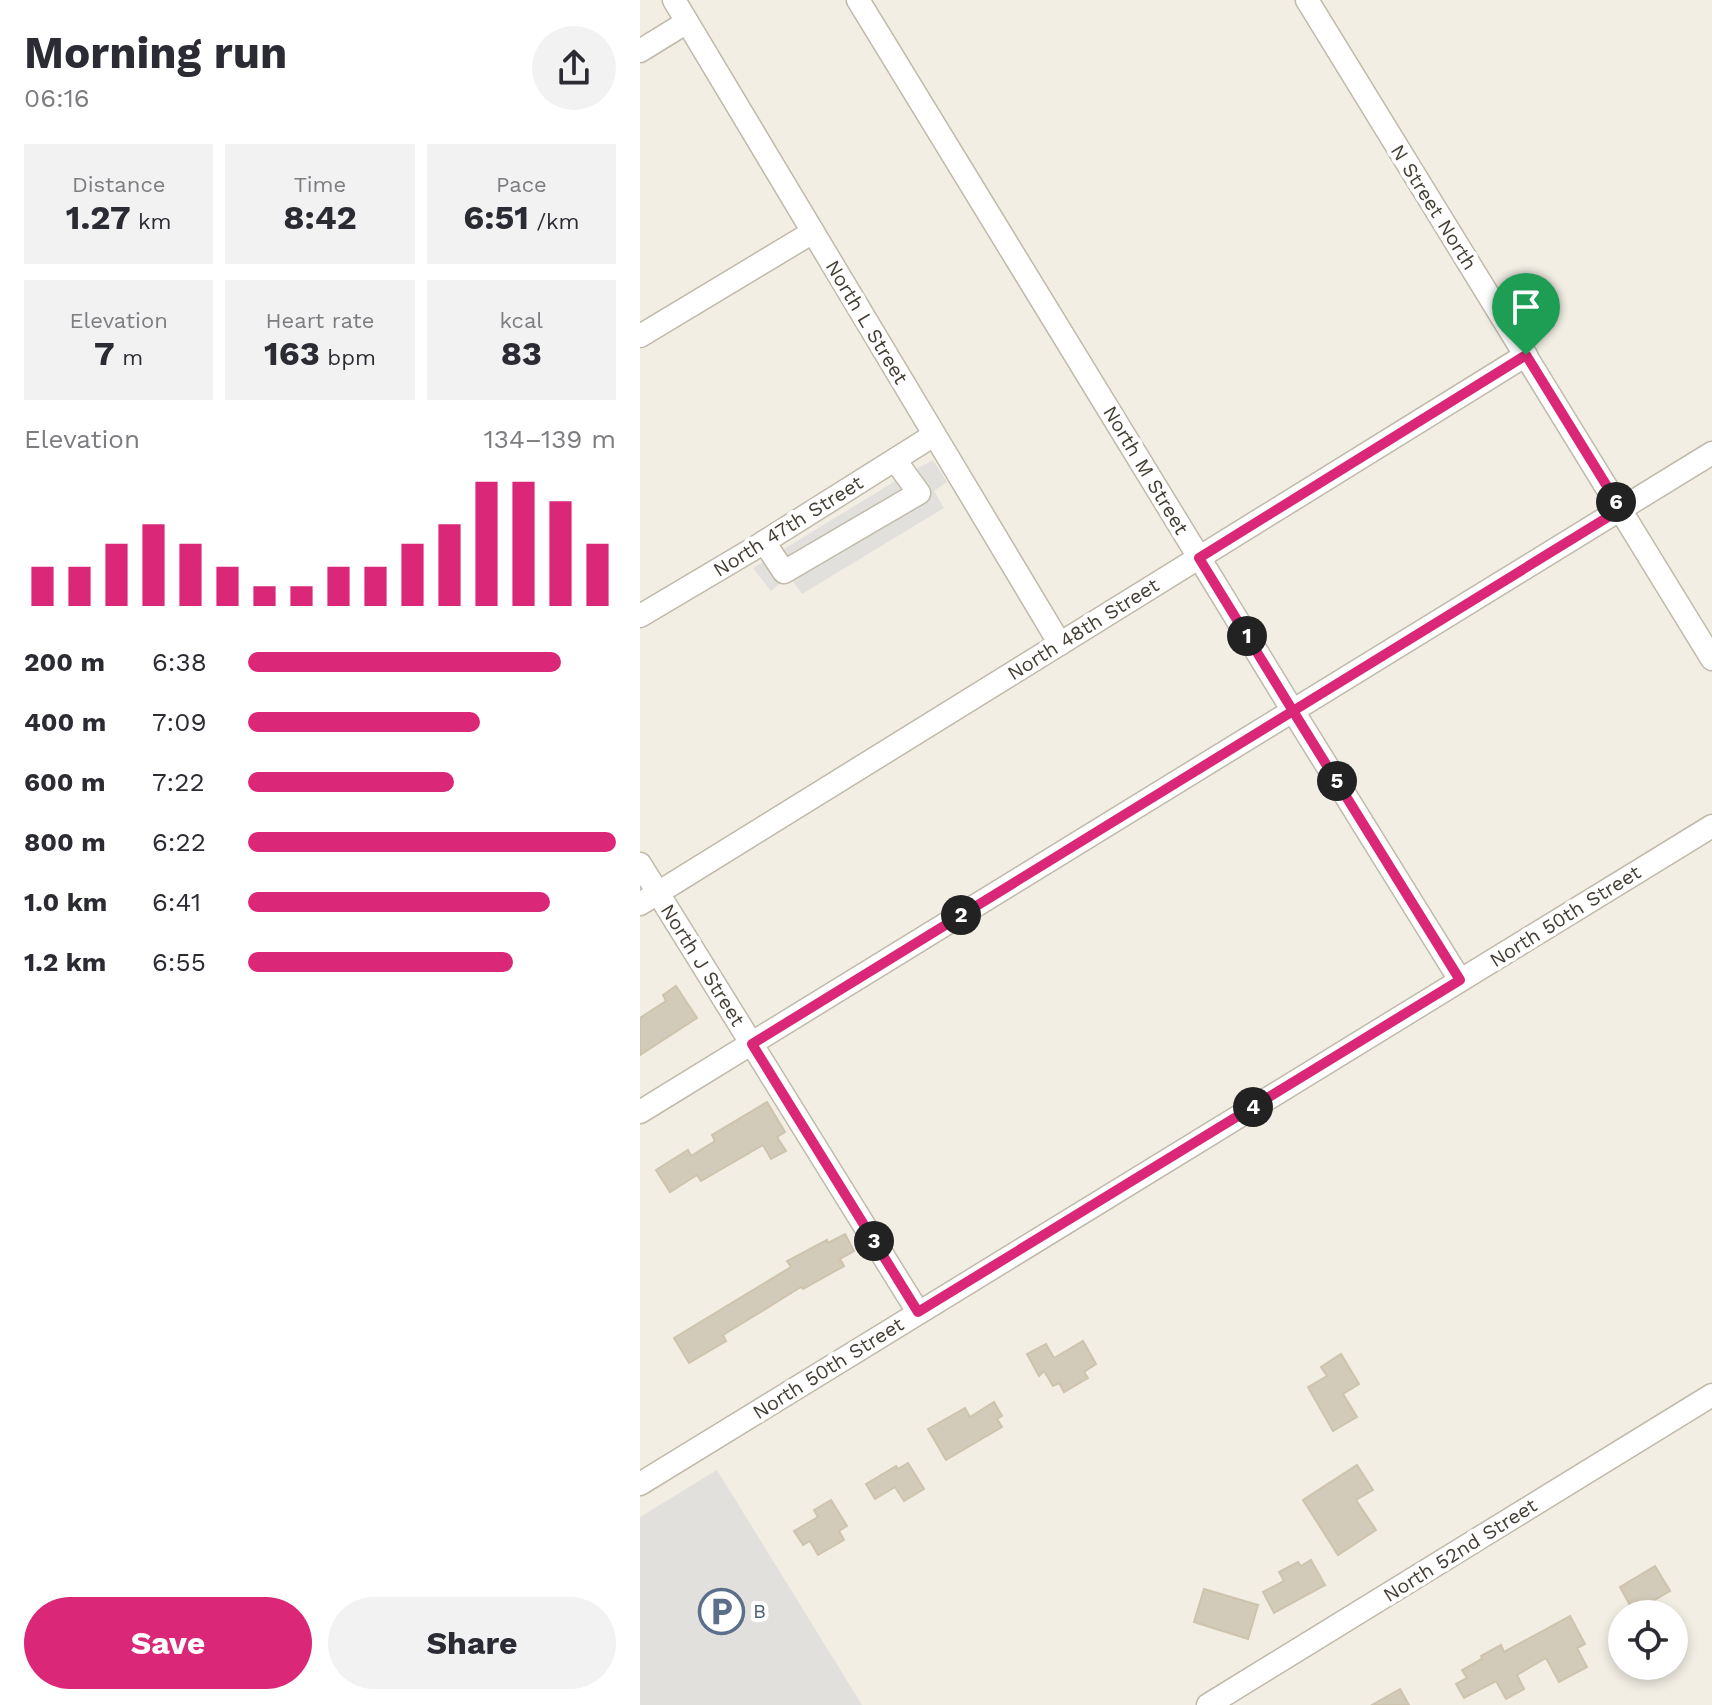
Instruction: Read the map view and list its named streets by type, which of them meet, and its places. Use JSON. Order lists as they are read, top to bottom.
{
  "streets": {
    "street": [
      "N Street North",
      "North L Street",
      "North M Street",
      "North 47th Street",
      "North 48th Street",
      "North 50th Street",
      "North J Street",
      "North 52nd Street"
    ]
  },
  "crossings": [
    ["N Street North", "North 48th Street"],
    ["North L Street", "North 47th Street"],
    ["North L Street", "North 48th Street"],
    ["North M Street", "North 48th Street"],
    ["North M Street", "North 50th Street"],
    ["North 48th Street", "North J Street"],
    ["North 50th Street", "North J Street"]
  ],
  "places": {
    "parking": ["B"]
  },
  "page": {
    "heading": ["Morning run", "06:16"],
    "stats": [
      ["Distance", "1.27 km"],
      ["Time", "8:42"],
      ["Pace", "6:51 /km"],
      ["Elevation", "7 m"],
      ["Heart rate", "163 bpm"],
      ["kcal", "83"]
    ],
    "chart": ["Elevation", "134–139 m"],
    "pins": [
      "6",
      "1",
      "5",
      "2",
      "4",
      "3"
    ],
    "list": [
      {
        "name": "200 m",
        "note": "6:38"
      },
      {
        "name": "400 m",
        "note": "7:09"
      },
      {
        "name": "600 m",
        "note": "7:22"
      },
      {
        "name": "800 m",
        "note": "6:22"
      },
      {
        "name": "1.0 km",
        "note": "6:41"
      },
      {
        "name": "1.2 km",
        "note": "6:55"
      }
    ],
    "buttons": ["Save", "Share"]
  }
}
